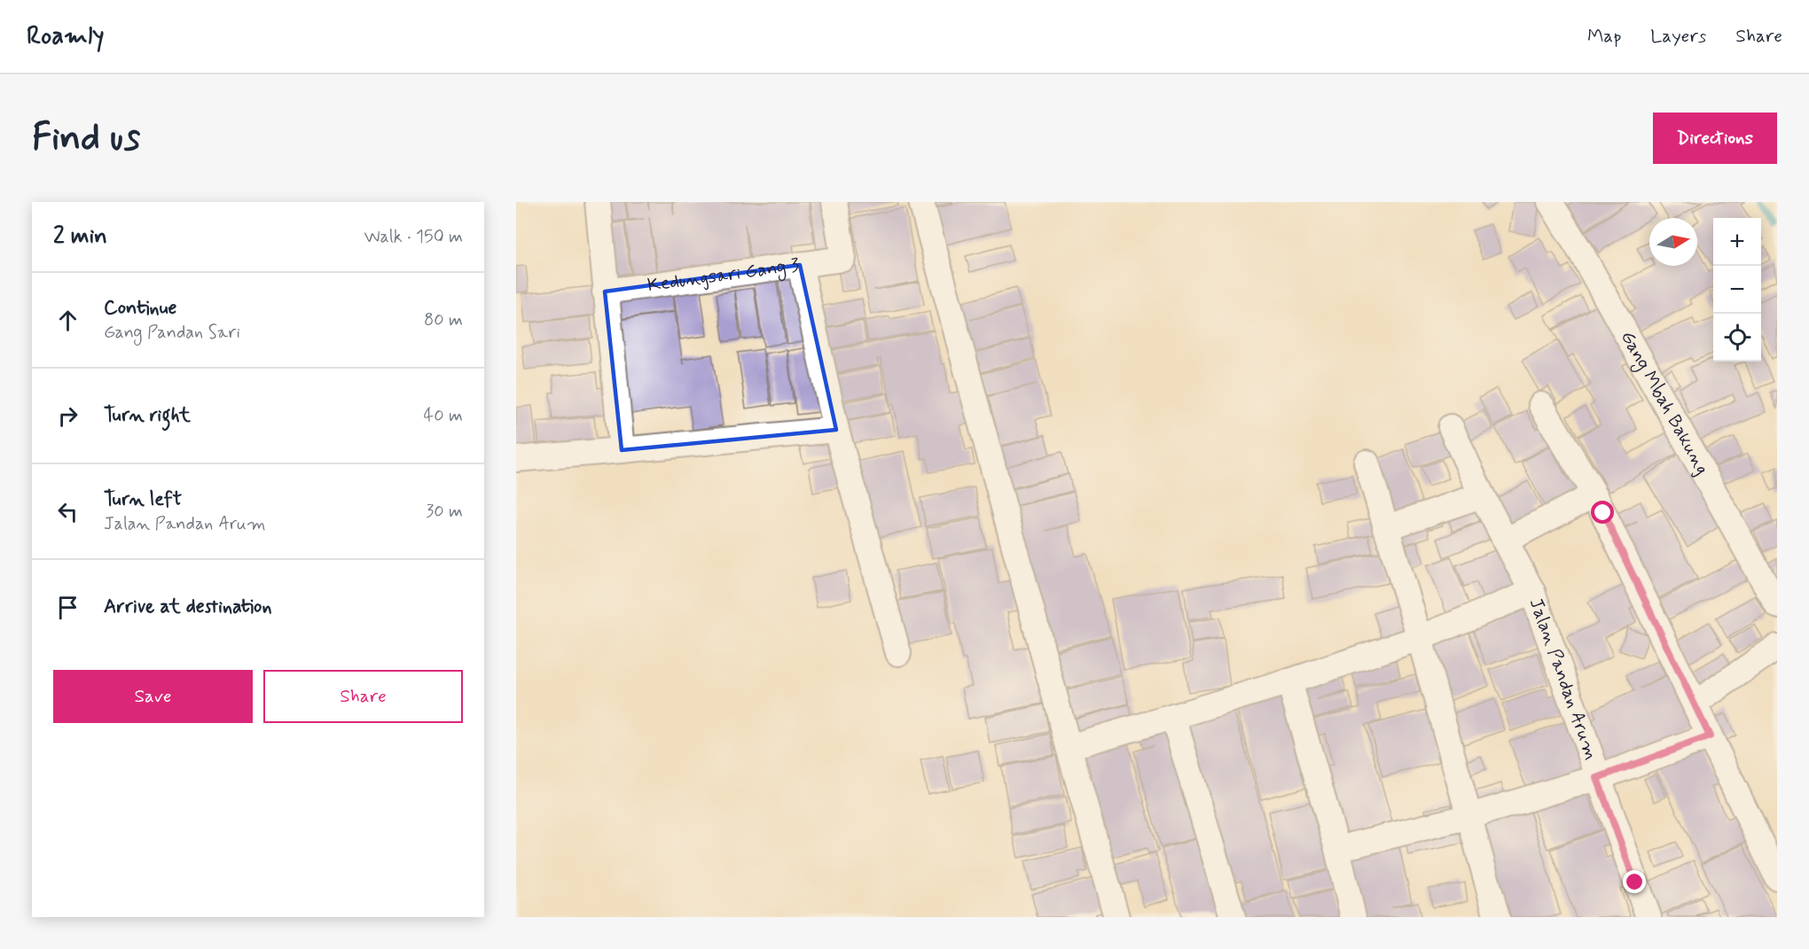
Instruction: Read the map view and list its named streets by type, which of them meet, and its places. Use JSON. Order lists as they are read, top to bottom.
{
  "streets": {
    "street": ["Kedungsari Gang 3", "Gang Mbah Bakung", "Jalan Pandan Arum"]
  },
  "north": "right",
  "page": {
    "header": "Roamly",
    "nav": ["Map", "Layers", "Share"],
    "buttons": [
      "Directions",
      ["Save", "Share"]
    ],
    "title": "Find us",
    "heading": ["2 min", "Walk · 150 m"],
    "map_buttons": ["+", "−"],
    "list": [
      ["Continue", "Gang Pandan Sari", "80 m"],
      ["Turn right", "40 m"],
      ["Turn left", "Jalan Pandan Arum", "30 m"],
      "Arrive at destination"
    ]
  }
}
